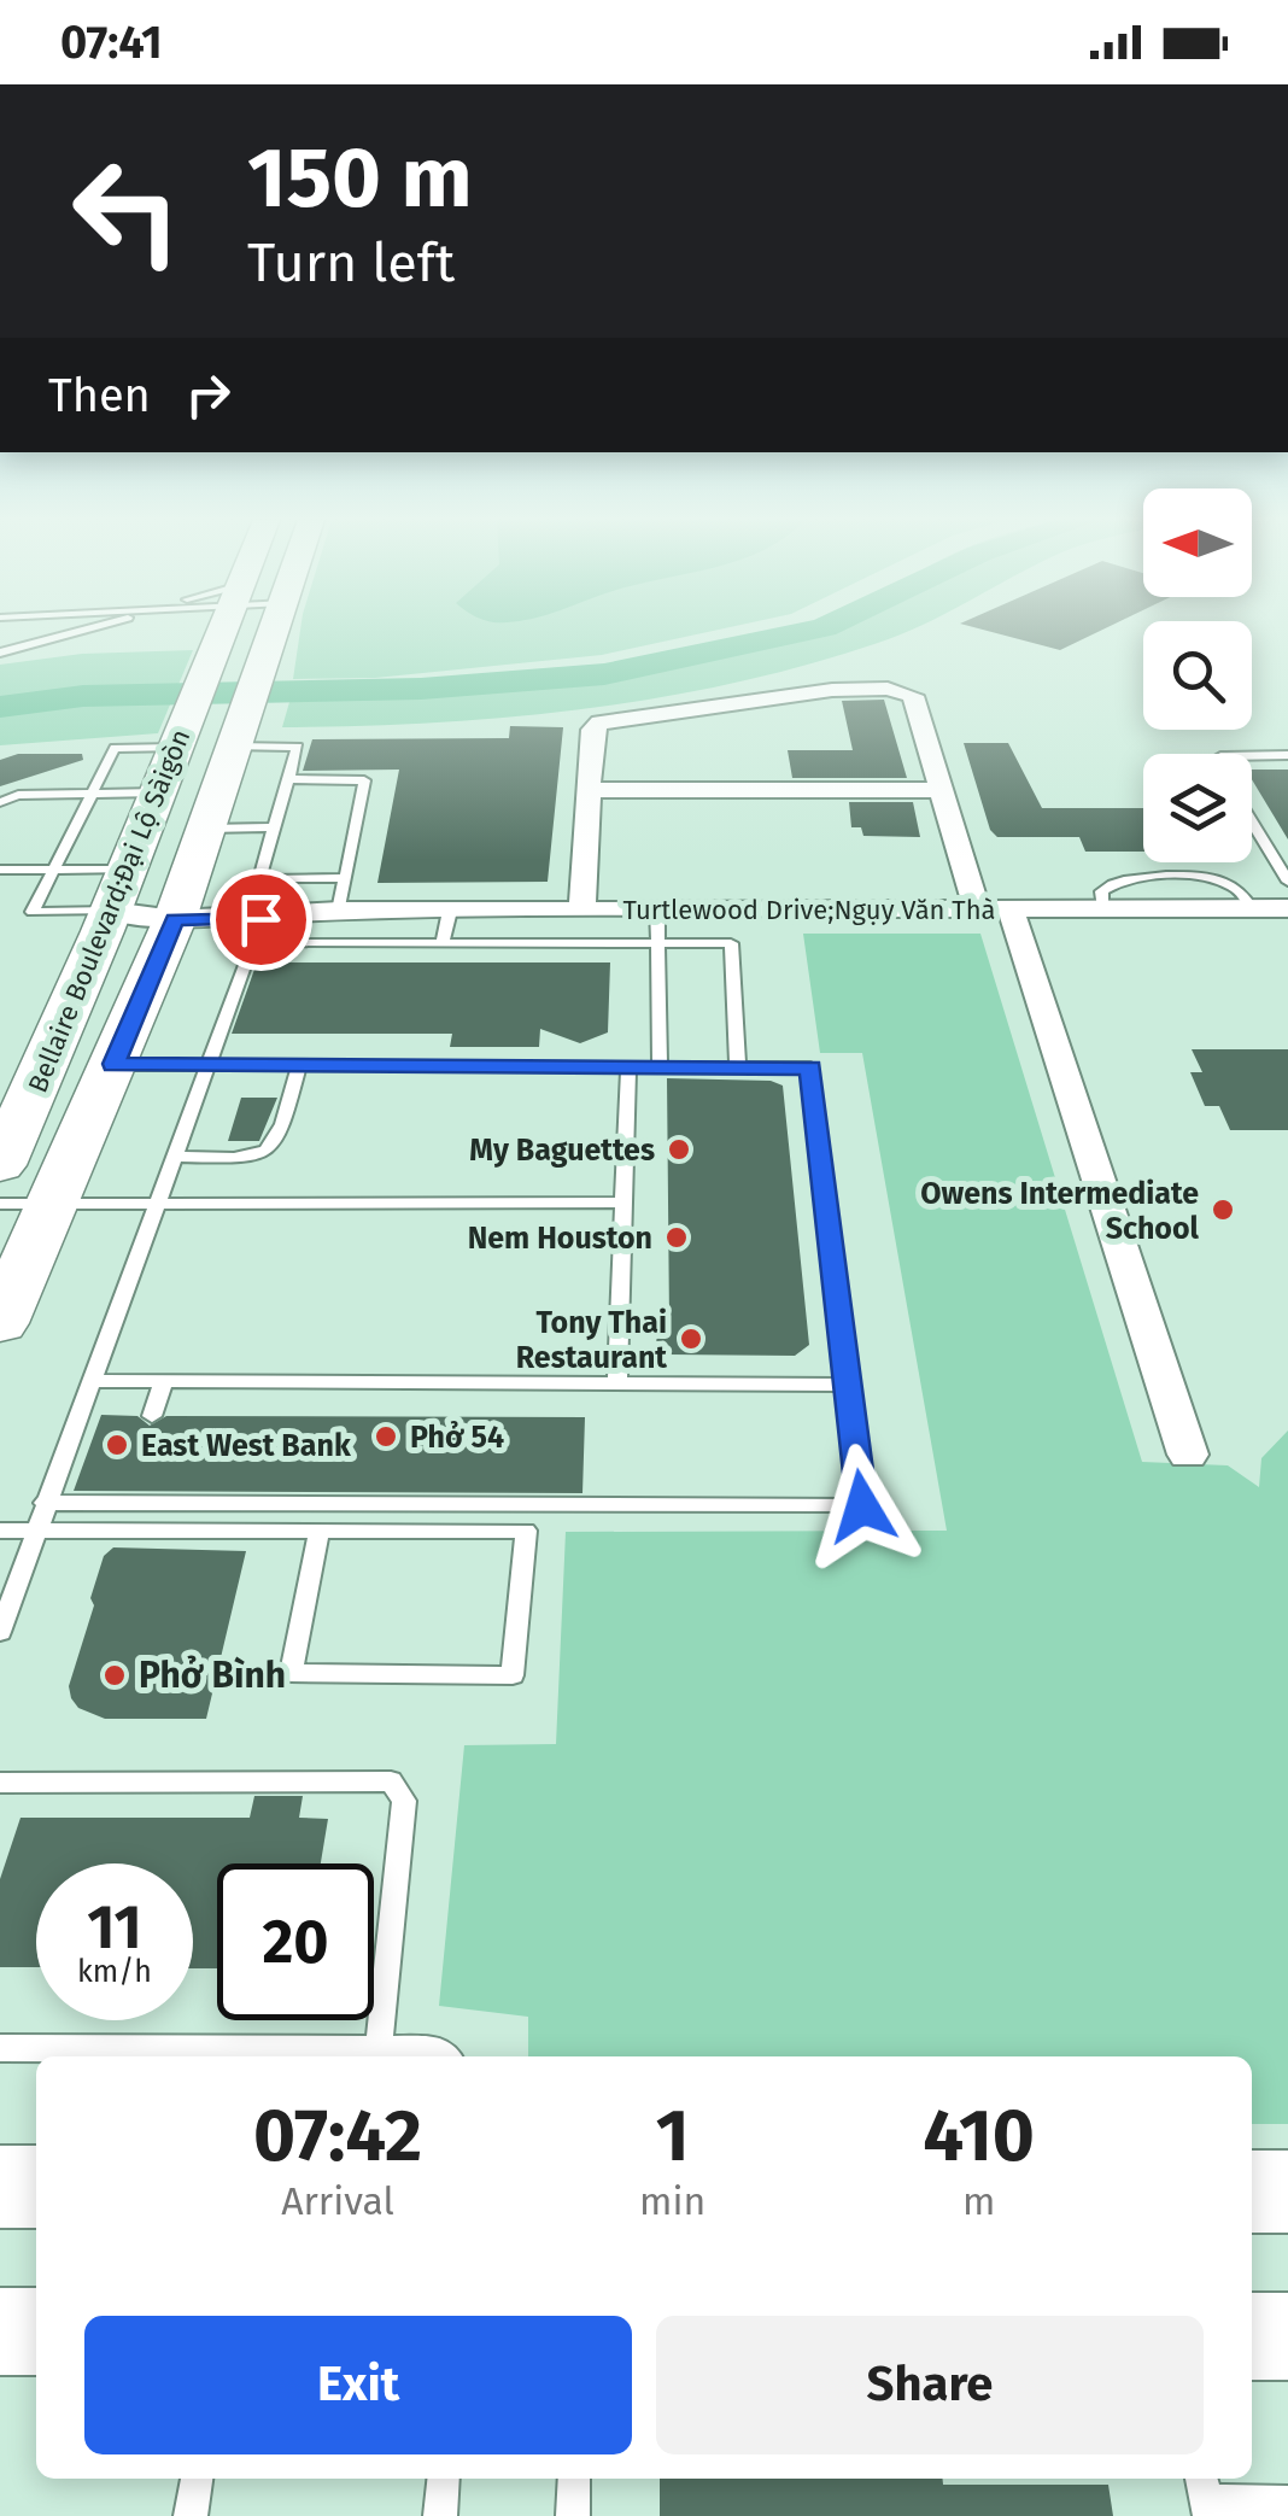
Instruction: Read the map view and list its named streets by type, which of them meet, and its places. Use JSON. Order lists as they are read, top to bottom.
{
  "streets": {
    "main road": ["Bellaire Boulevard;Đại Lộ Sàigòn"],
    "street": ["Turtlewood Drive;Ngụy Văn Thà"]
  },
  "crossings": [
    ["Turtlewood Drive;Ngụy Văn Thà", "Bellaire Boulevard;Đại Lộ Sàigòn"]
  ],
  "places": [
    "My Baguettes",
    "Owens Intermediate School",
    "Nem Houston",
    "Tony Thai Restaurant",
    "Phở 54",
    "East West Bank",
    "Phở Bình"
  ],
  "north": "left",
  "page": {
    "status": "07:41",
    "turn": ["150 m", "Turn left"],
    "then": "Then",
    "speed": "11 km/h",
    "limit": "20",
    "eta": [
      "07:42",
      "Arrival",
      "1",
      "min",
      "410",
      "m"
    ],
    "buttons": ["Exit", "Share"]
  }
}
